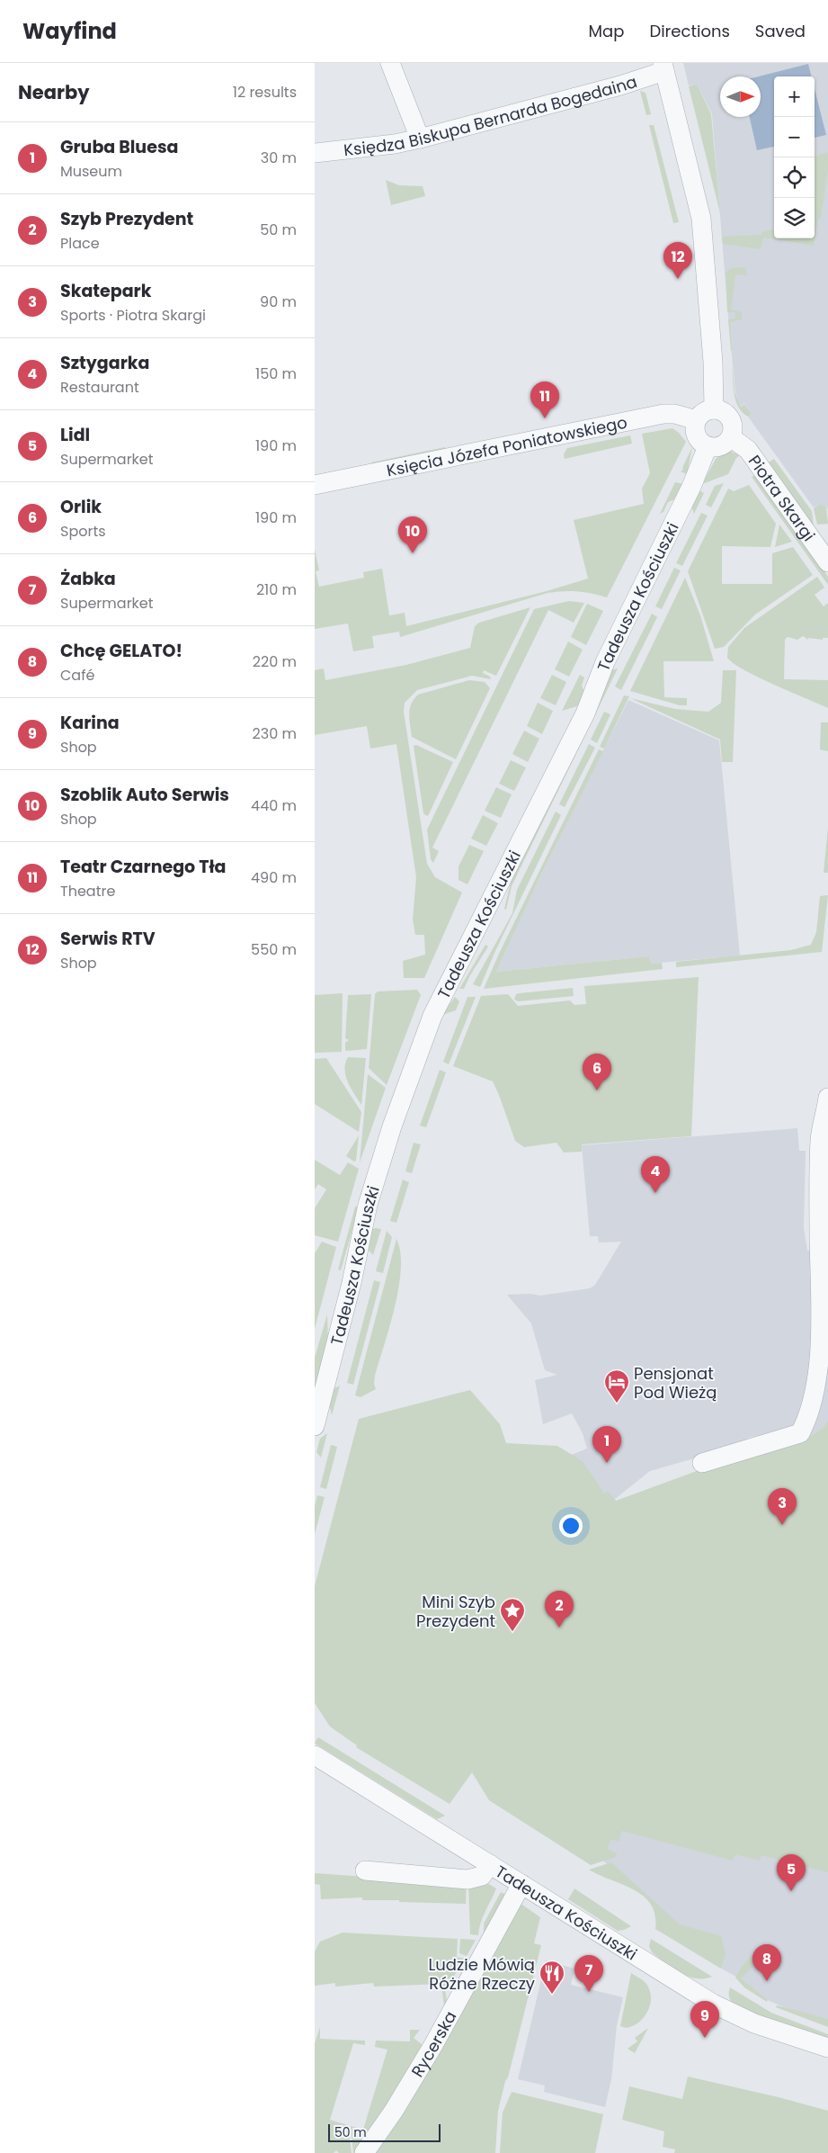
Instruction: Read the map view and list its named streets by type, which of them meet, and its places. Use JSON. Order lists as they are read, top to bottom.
{
  "streets": {
    "street": [
      "Księdza Biskupa Bernarda Bogedaina",
      "Księcia Józefa Poniatowskiego",
      "Piotra Skargi",
      "Tadeusza Kościuszki",
      "Rycerska"
    ]
  },
  "crossings": [
    ["Księcia Józefa Poniatowskiego", "Piotra Skargi"],
    ["Księcia Józefa Poniatowskiego", "Tadeusza Kościuszki"],
    ["Piotra Skargi", "Tadeusza Kościuszki"],
    ["Tadeusza Kościuszki", "Rycerska"]
  ],
  "places": {
    "hotel": ["Pensjonat Pod Wieżą"],
    "place": ["Mini Szyb Prezydent"],
    "restaurant": ["Ludzie Mówią Różne Rzeczy"]
  },
  "scale_bar": "50 m",
  "north": "right",
  "page": {
    "header": "Wayfind",
    "nav": ["Map", "Directions", "Saved"],
    "heading": ["Nearby", "12 results"],
    "map_buttons": ["+", "−"],
    "list": [
      {
        "mark": "1",
        "name": "Gruba Bluesa",
        "note": "Museum",
        "value": "30 m"
      },
      {
        "mark": "2",
        "name": "Szyb Prezydent",
        "note": "Place",
        "value": "50 m"
      },
      {
        "mark": "3",
        "name": "Skatepark",
        "note": "Sports · Piotra Skargi",
        "value": "90 m"
      },
      {
        "mark": "4",
        "name": "Sztygarka",
        "note": "Restaurant",
        "value": "150 m"
      },
      {
        "mark": "5",
        "name": "Lidl",
        "note": "Supermarket",
        "value": "190 m"
      },
      {
        "mark": "6",
        "name": "Orlik",
        "note": "Sports",
        "value": "190 m"
      },
      {
        "mark": "7",
        "name": "Żabka",
        "note": "Supermarket",
        "value": "210 m"
      },
      {
        "mark": "8",
        "name": "Chcę GELATO!",
        "note": "Café",
        "value": "220 m"
      },
      {
        "mark": "9",
        "name": "Karina",
        "note": "Shop",
        "value": "230 m"
      },
      {
        "mark": "10",
        "name": "Szoblik Auto Serwis",
        "note": "Shop",
        "value": "440 m"
      },
      {
        "mark": "11",
        "name": "Teatr Czarnego Tła",
        "note": "Theatre",
        "value": "490 m"
      },
      {
        "mark": "12",
        "name": "Serwis RTV",
        "note": "Shop",
        "value": "550 m"
      }
    ],
    "pins": [
      "12",
      "11",
      "10",
      "6",
      "4",
      "1",
      "3",
      "2",
      "5",
      "8",
      "7",
      "9"
    ],
    "scale": "50 m"
  }
}
